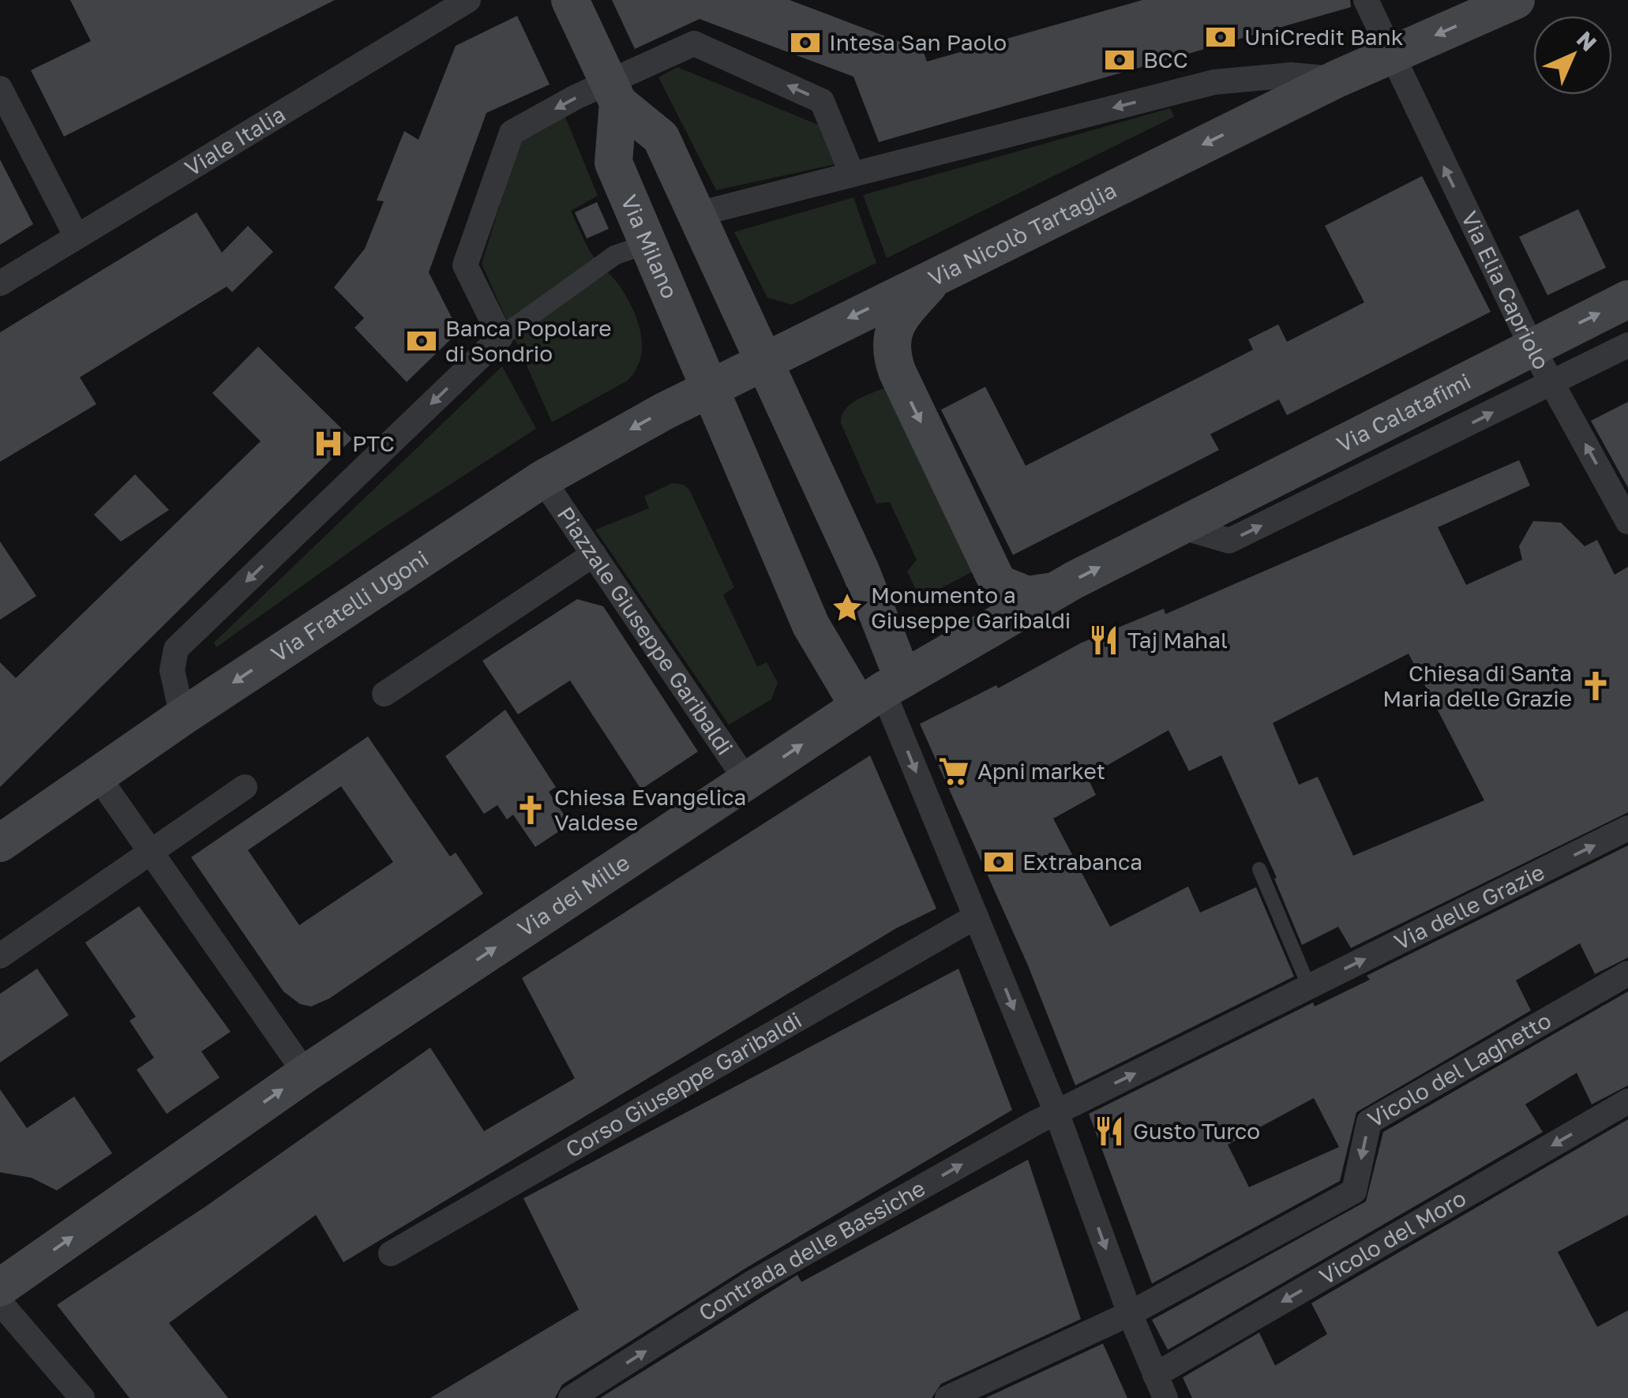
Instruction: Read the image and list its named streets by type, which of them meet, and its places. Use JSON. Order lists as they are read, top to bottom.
{
  "streets": {
    "main road": [
      "Via Nicolò Tartaglia",
      "Via Milano",
      "Via Calatafimi",
      "Via Fratelli Ugoni",
      "Via dei Mille"
    ],
    "street": [
      "Viale Italia",
      "Via Elia Capriolo",
      "Piazzale Giuseppe Garibaldi",
      "Via delle Grazie",
      "Vicolo del Laghetto",
      "Corso Giuseppe Garibaldi",
      "Vicolo del Moro",
      "Contrada delle Bassiche"
    ]
  },
  "crossings": [
    ["Via Nicolò Tartaglia", "Via Milano"],
    ["Via Nicolò Tartaglia", "Via Elia Capriolo"],
    ["Via Nicolò Tartaglia", "Via Fratelli Ugoni"],
    ["Via Milano", "Via Fratelli Ugoni"],
    ["Via Elia Capriolo", "Via Calatafimi"],
    ["Via Calatafimi", "Via dei Mille"],
    ["Via Fratelli Ugoni", "Piazzale Giuseppe Garibaldi"],
    ["Piazzale Giuseppe Garibaldi", "Via dei Mille"],
    ["Via delle Grazie", "Contrada delle Bassiche"]
  ],
  "one_way": [
    "Via Nicolò Tartaglia",
    "Via Elia Capriolo",
    "Via Fratelli Ugoni",
    "Via dei Mille",
    "Via delle Grazie",
    "Vicolo del Laghetto",
    "Vicolo del Moro",
    "Contrada delle Bassiche"
  ],
  "places": {
    "bank": [
      "UniCredit Bank",
      "Intesa San Paolo",
      "BCC",
      "Banca Popolare di Sondrio",
      "Extrabanca"
    ],
    "hospital": ["PTC"],
    "place": ["Monumento a Giuseppe Garibaldi"],
    "restaurant": ["Taj Mahal", "Gusto Turco"],
    "church": ["Chiesa di Santa Maria delle Grazie", "Chiesa Evangelica Valdese"],
    "supermarket": ["Apni market"]
  },
  "north": "top right"
}
